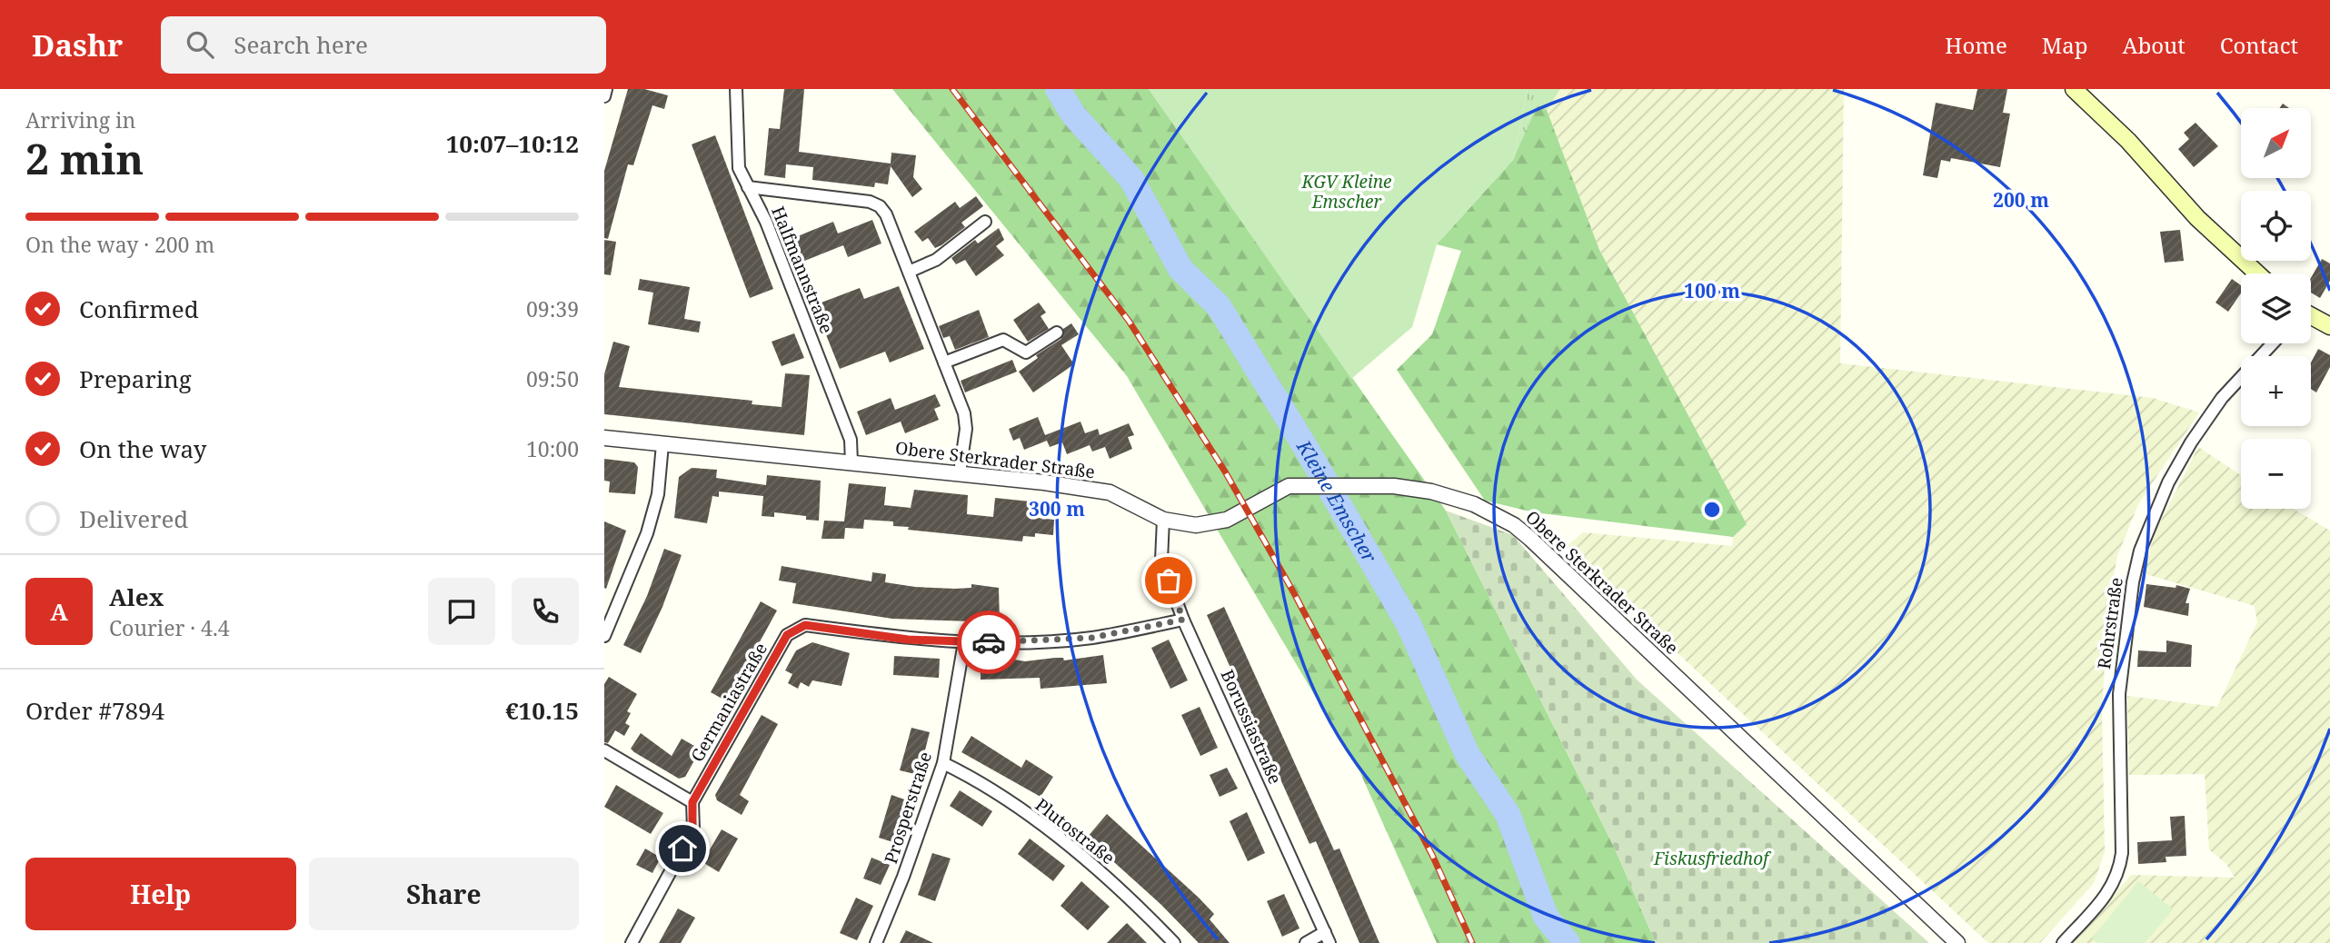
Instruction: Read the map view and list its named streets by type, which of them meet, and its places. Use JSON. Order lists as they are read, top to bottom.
{
  "streets": {
    "street": [
      "Halfmannstraße",
      "Obere Sterkrader Straße",
      "Rohrstraße",
      "Germaniastraße",
      "Borussiastraße",
      "Prosperstraße",
      "Plutostraße"
    ]
  },
  "crossings": [
    ["Halfmannstraße", "Obere Sterkrader Straße"],
    ["Obere Sterkrader Straße", "Borussiastraße"],
    ["Germaniastraße", "Borussiastraße"],
    ["Germaniastraße", "Prosperstraße"],
    ["Prosperstraße", "Plutostraße"]
  ],
  "water": ["Kleine Emscher"],
  "parks": ["KGV Kleine Emscher", "Fiskusfriedhof"],
  "north": "top right",
  "page": {
    "header": "Dashr",
    "search": "Search here",
    "nav": [
      "Home",
      "Map",
      "About",
      "Contact"
    ],
    "heading": ["2 min", "Arriving in", "10:07–10:12"],
    "panel": [
      "Alex",
      "Courier · 4.4",
      "Order #7894",
      "€10.15"
    ],
    "map_buttons": ["+", "−"],
    "bar": "On the way · 200 m",
    "list": [
      ["Confirmed", "09:39"],
      ["Preparing", "09:50"],
      ["On the way", "10:00"],
      "Delivered"
    ],
    "round": "A",
    "buttons": ["Help", "Share"]
  },
  "rings": ["200 m", "100 m", "300 m"]
}
